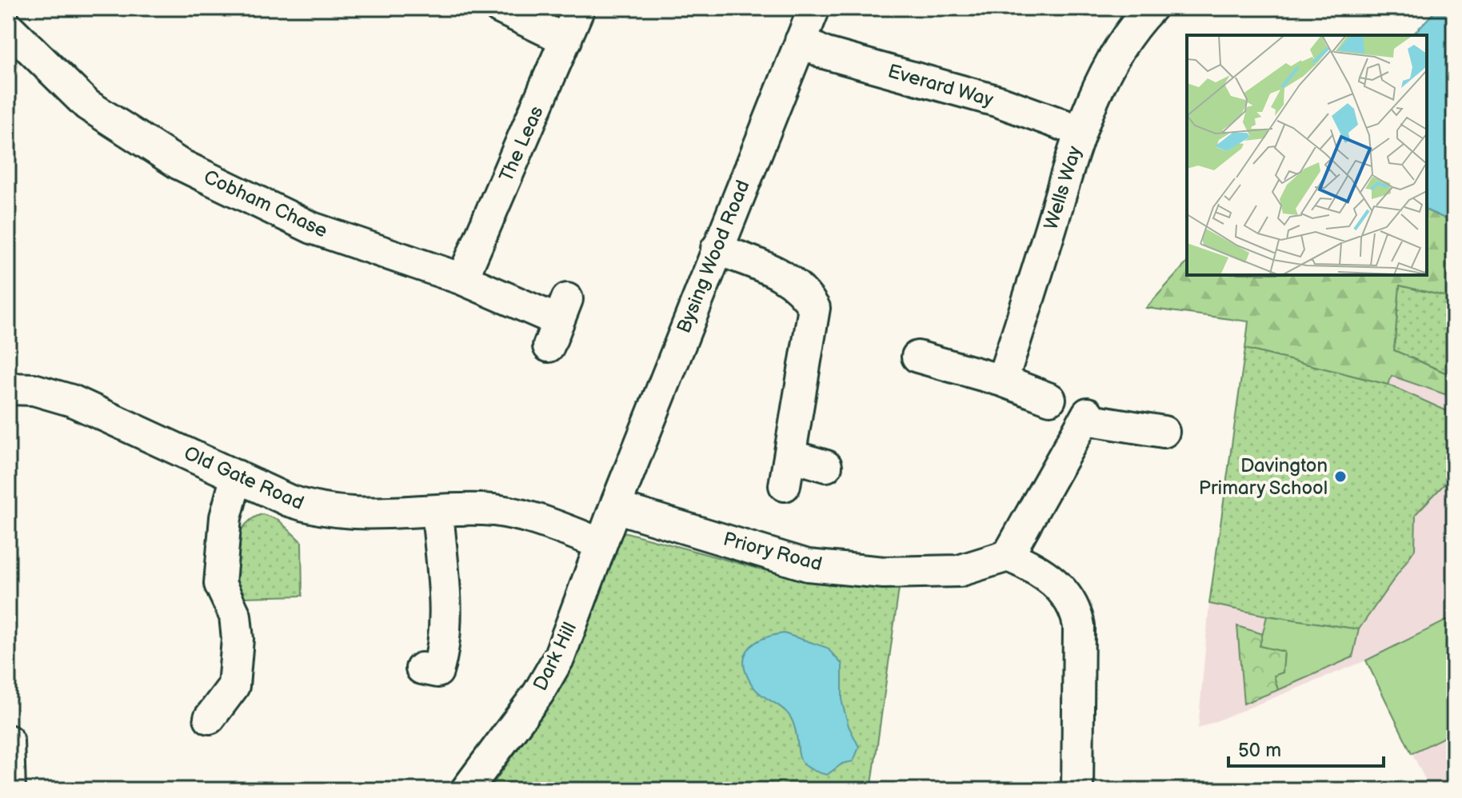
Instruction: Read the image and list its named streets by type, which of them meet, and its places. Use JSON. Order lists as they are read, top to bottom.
{
  "streets": {
    "street": [
      "Everard Way",
      "The Leas",
      "Wells Way",
      "Cobham Chase",
      "Bysing Wood Road",
      "Old Gate Road",
      "Priory Road",
      "Dark Hill"
    ]
  },
  "crossings": [
    ["Everard Way", "Wells Way"],
    ["Everard Way", "Bysing Wood Road"],
    ["The Leas", "Cobham Chase"],
    ["Bysing Wood Road", "Priory Road"],
    ["Bysing Wood Road", "Dark Hill"],
    ["Old Gate Road", "Dark Hill"],
    ["Priory Road", "Dark Hill"]
  ],
  "places": ["Davington Primary School"],
  "scale_bar": "50 m"
}
